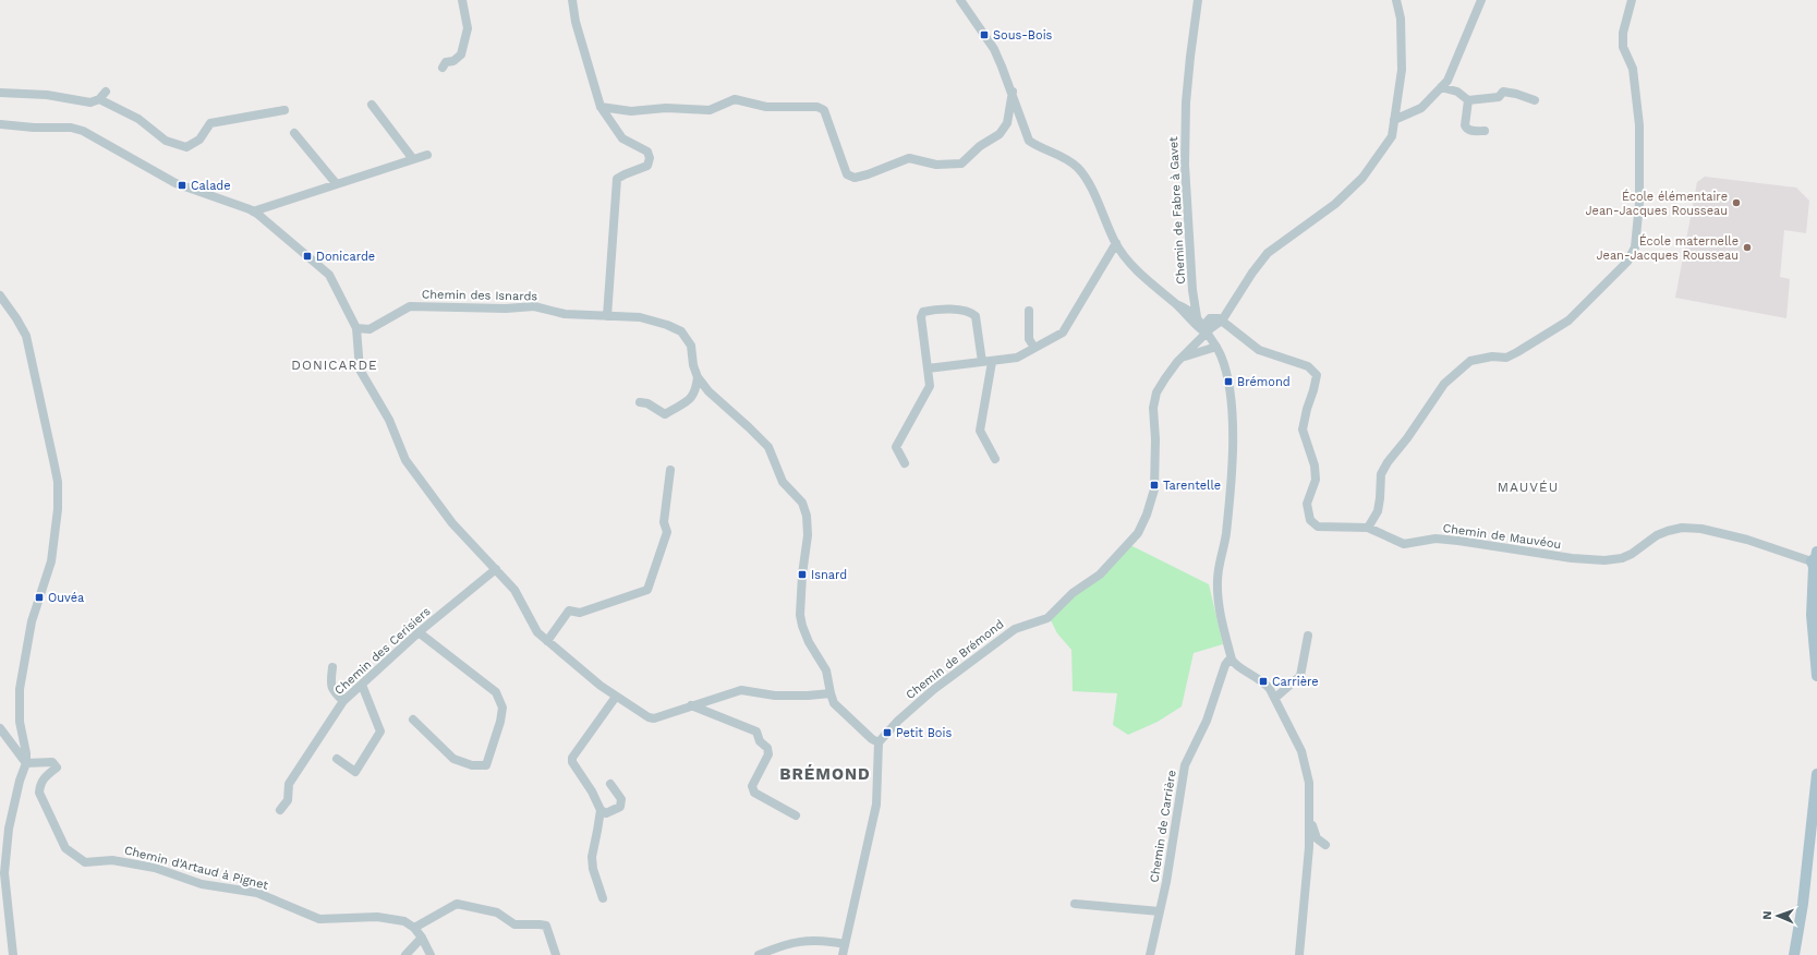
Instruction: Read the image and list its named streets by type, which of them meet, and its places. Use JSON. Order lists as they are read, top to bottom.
{
  "streets": {
    "street": [
      "Chemin de Fabre à Gavet",
      "Chemin des Isnards",
      "Chemin de Mauvéou",
      "Chemin des Cerisiers",
      "Chemin de Brémond",
      "Chemin de Carrière",
      "Chemin d'Artaud à Pignet"
    ]
  },
  "crossings": [
    ["Chemin de Mauvéou", "Chemin de Brémond"]
  ],
  "districts": ["DONICARDE", "MAUVÉU", "BRÉMOND"],
  "places": {
    "transit": [
      "Sous-Bois",
      "Calade",
      "Donicarde",
      "Brémond",
      "Tarentelle",
      "Isnard",
      "Ouvéa",
      "Carrière",
      "Petit Bois"
    ],
    "other": ["École élémentaire Jean-Jacques Rousseau", "École maternelle Jean-Jacques Rousseau"]
  },
  "north": "left"
}
